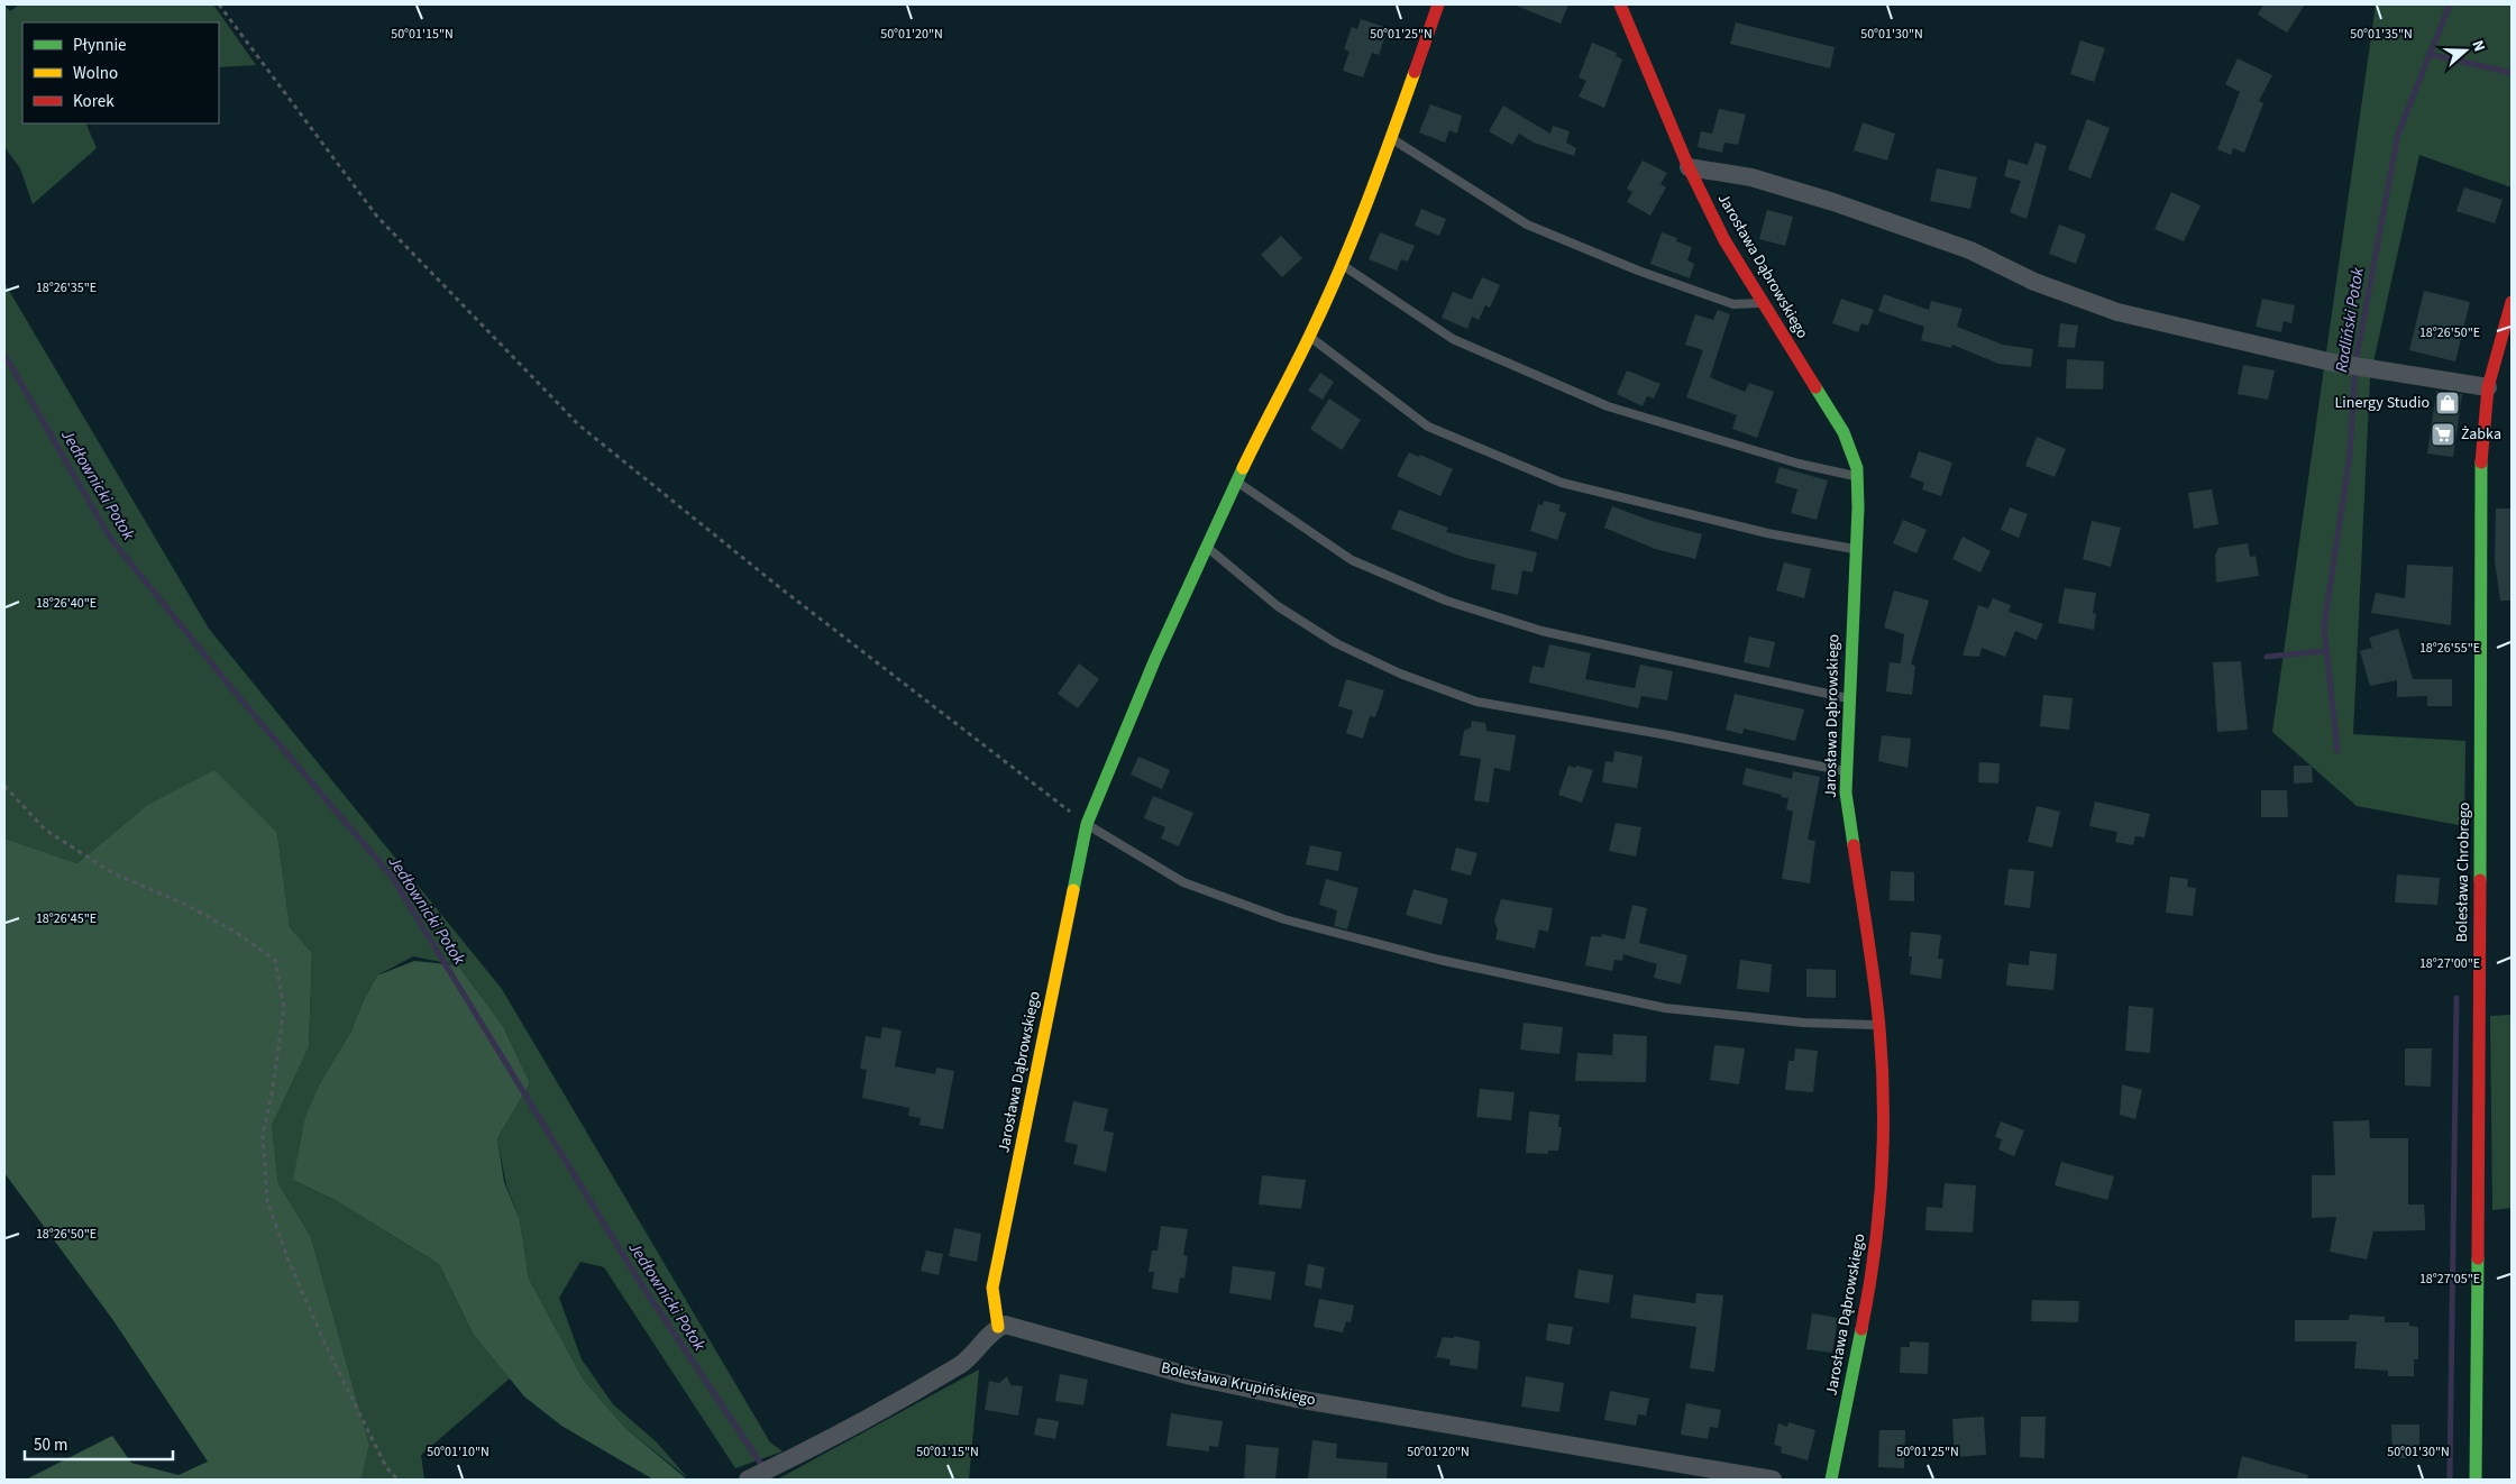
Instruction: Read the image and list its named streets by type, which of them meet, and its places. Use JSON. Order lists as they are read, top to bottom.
{
  "streets": {
    "street": ["Jarosława Dąbrowskiego", "Bolesława Chrobrego", "Bolesława Krupińskiego"]
  },
  "crossings": [
    ["Jarosława Dąbrowskiego", "Bolesława Krupińskiego"]
  ],
  "water": ["Radliński Potok", "Jedłownicki Potok"],
  "places": {
    "shop": ["Linergy Studio"],
    "supermarket": ["Żabka"]
  },
  "legend": ["Płynnie", "Wolno", "Korek"],
  "scale_bar": "50 m",
  "north": "right",
  "coordinates": [
    "50°01'15\"N",
    "50°01'20\"N",
    "50°01'25\"N",
    "50°01'30\"N",
    "50°01'35\"N",
    "18°26'35\"E",
    "18°26'50\"E",
    "18°26'40\"E",
    "18°26'55\"E",
    "18°26'45\"E",
    "18°27'00\"E",
    "18°27'05\"E",
    "50°01'10\"N"
  ]
}
